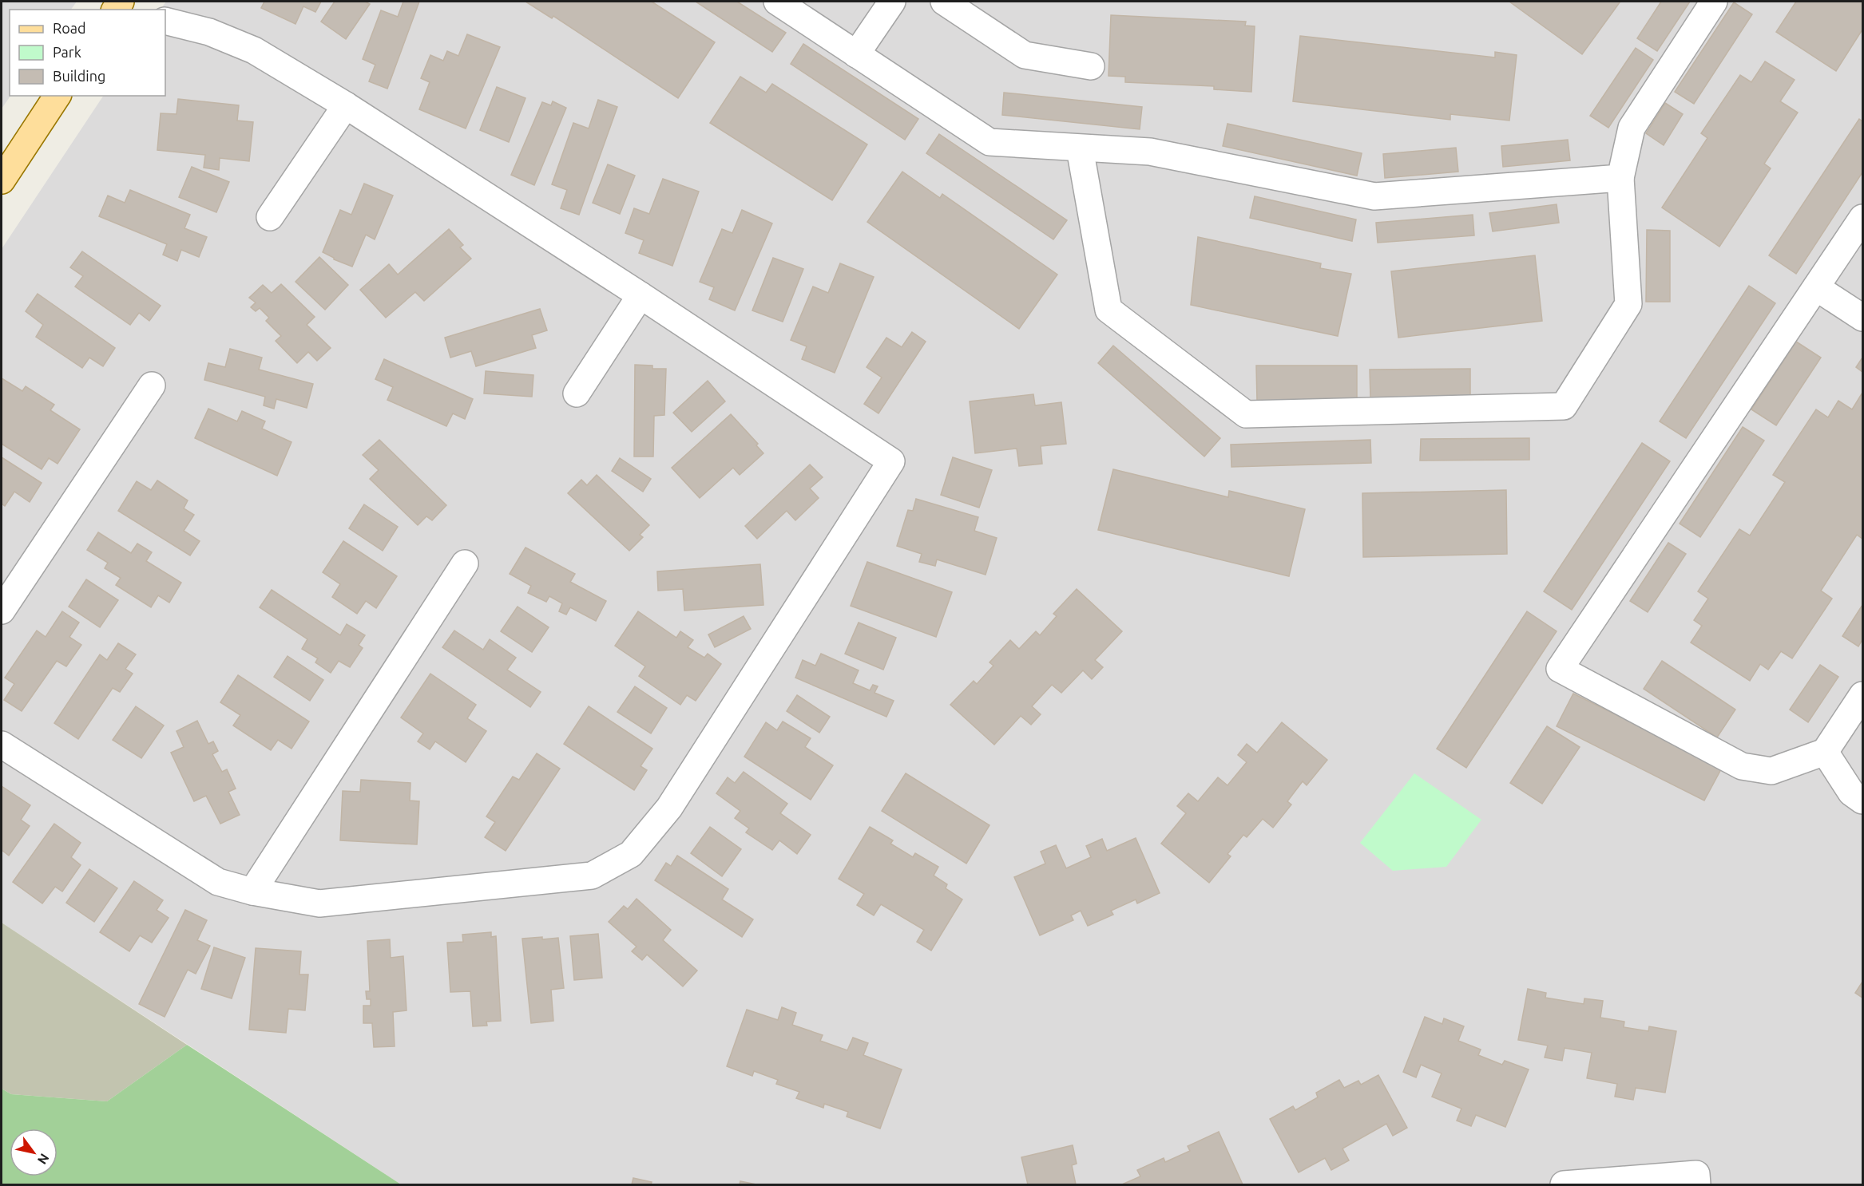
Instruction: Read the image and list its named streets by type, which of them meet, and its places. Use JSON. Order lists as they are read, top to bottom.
{
  "legend": ["Road", "Park", "Building"],
  "north": "bottom right"
}
